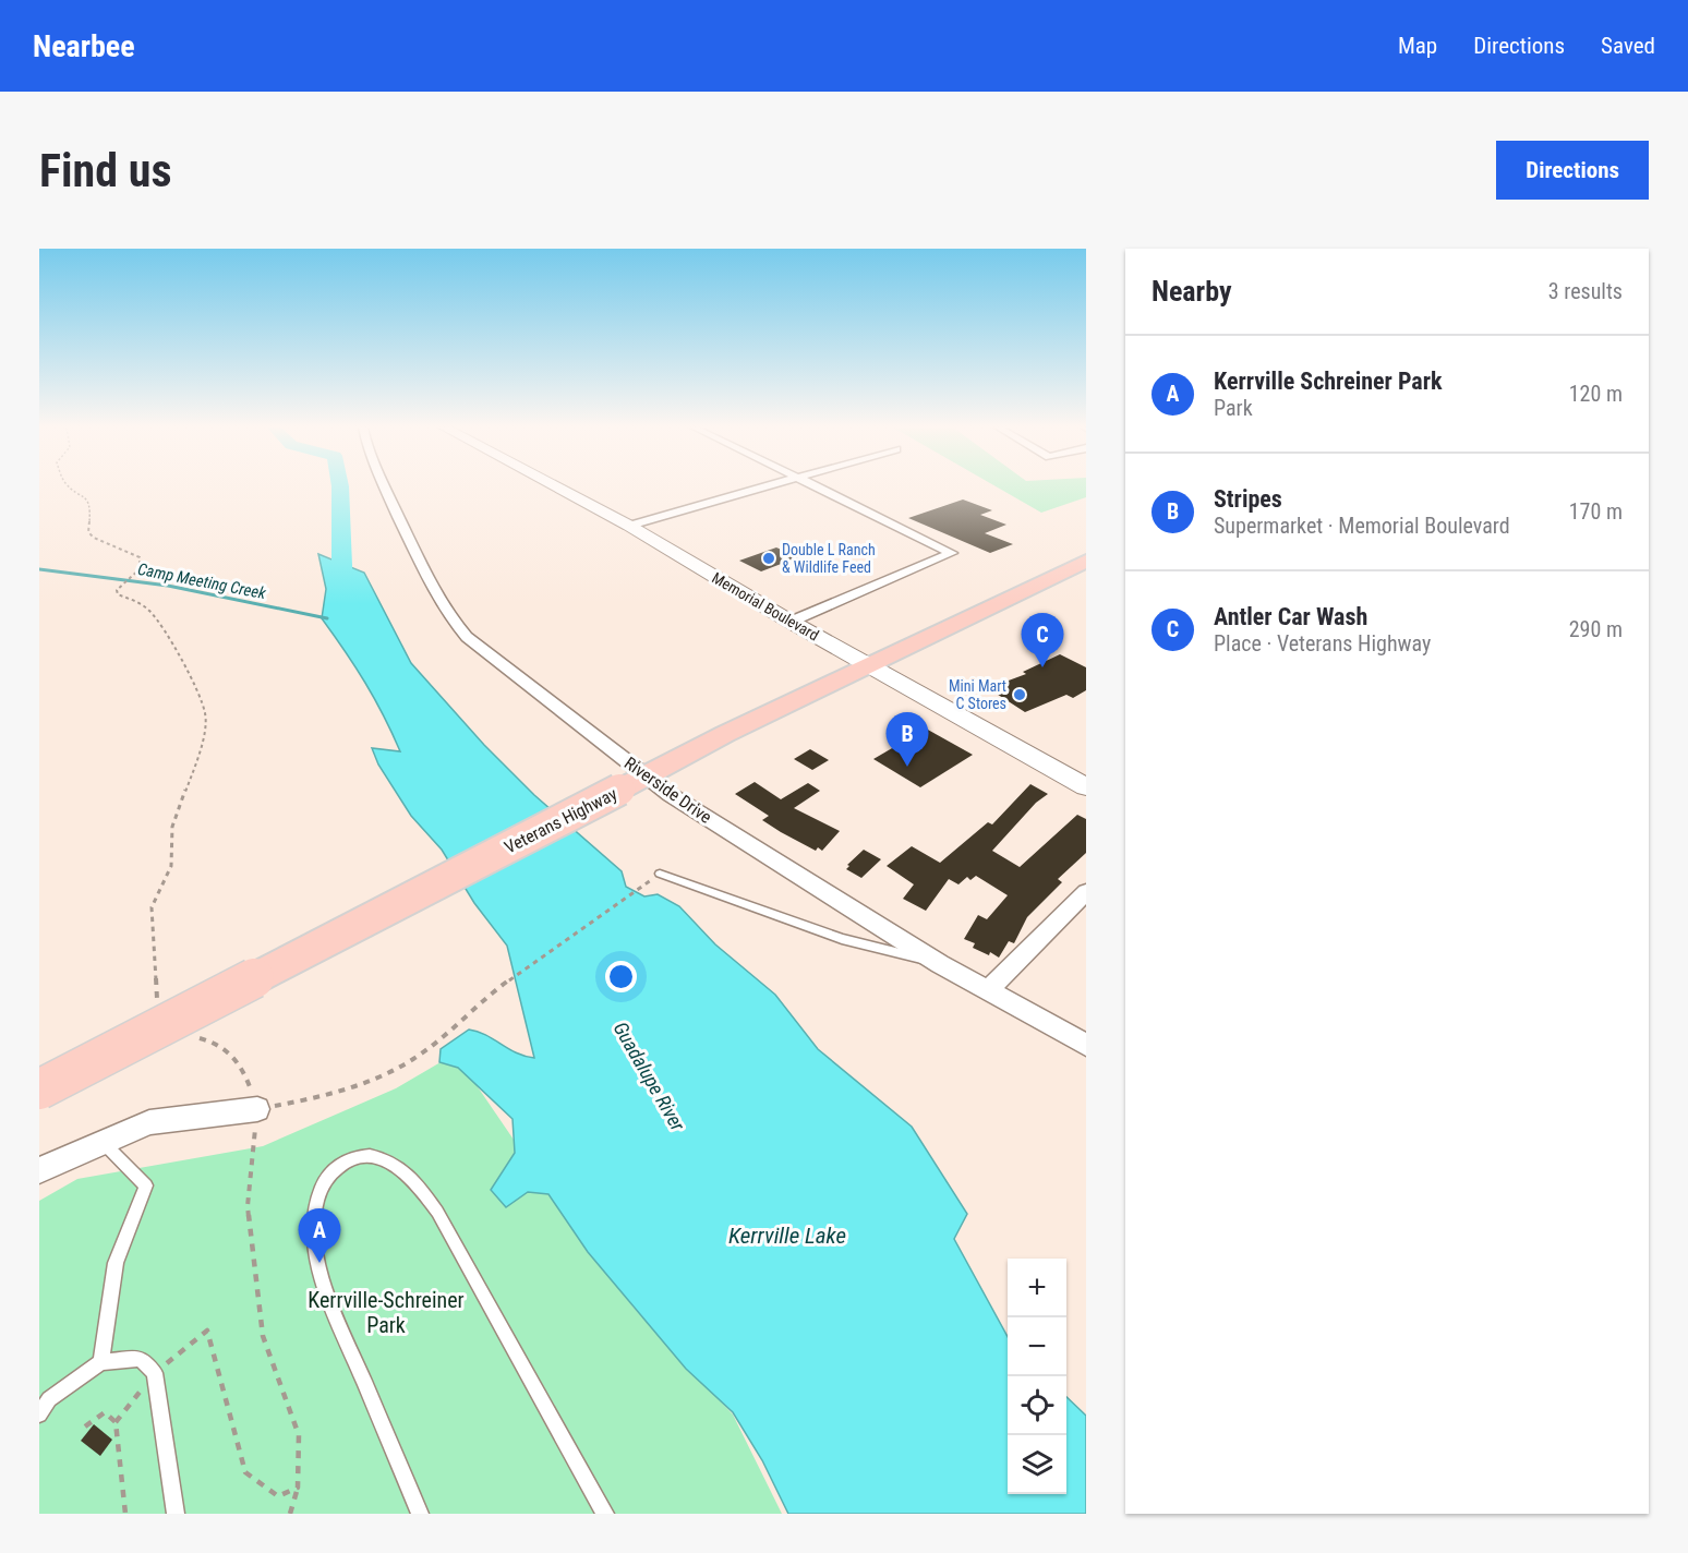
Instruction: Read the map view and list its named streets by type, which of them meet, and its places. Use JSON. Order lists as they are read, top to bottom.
{
  "streets": {
    "main road": ["Memorial Boulevard", "Veterans Highway"],
    "street": ["Riverside Drive"]
  },
  "crossings": [
    ["Memorial Boulevard", "Veterans Highway"],
    ["Riverside Drive", "Veterans Highway"]
  ],
  "water": ["Camp Meeting Creek", "Guadalupe River", "Kerrville Lake"],
  "parks": ["Kerrville-Schreiner Park"],
  "places": ["Double L Ranch & Wildlife Feed", "Mini Mart C Stores"],
  "page": {
    "header": "Nearbee",
    "nav": ["Map", "Directions", "Saved"],
    "buttons": "Directions",
    "title": "Find us",
    "heading": ["Nearby", "3 results"],
    "list": [
      {
        "mark": "A",
        "name": "Kerrville Schreiner Park",
        "note": "Park",
        "value": "120 m"
      },
      {
        "mark": "B",
        "name": "Stripes",
        "note": "Supermarket · Memorial Boulevard",
        "value": "170 m"
      },
      {
        "mark": "C",
        "name": "Antler Car Wash",
        "note": "Place · Veterans Highway",
        "value": "290 m"
      }
    ],
    "pins": ["C", "B", "A"],
    "map_buttons": ["+", "−"]
  }
}
